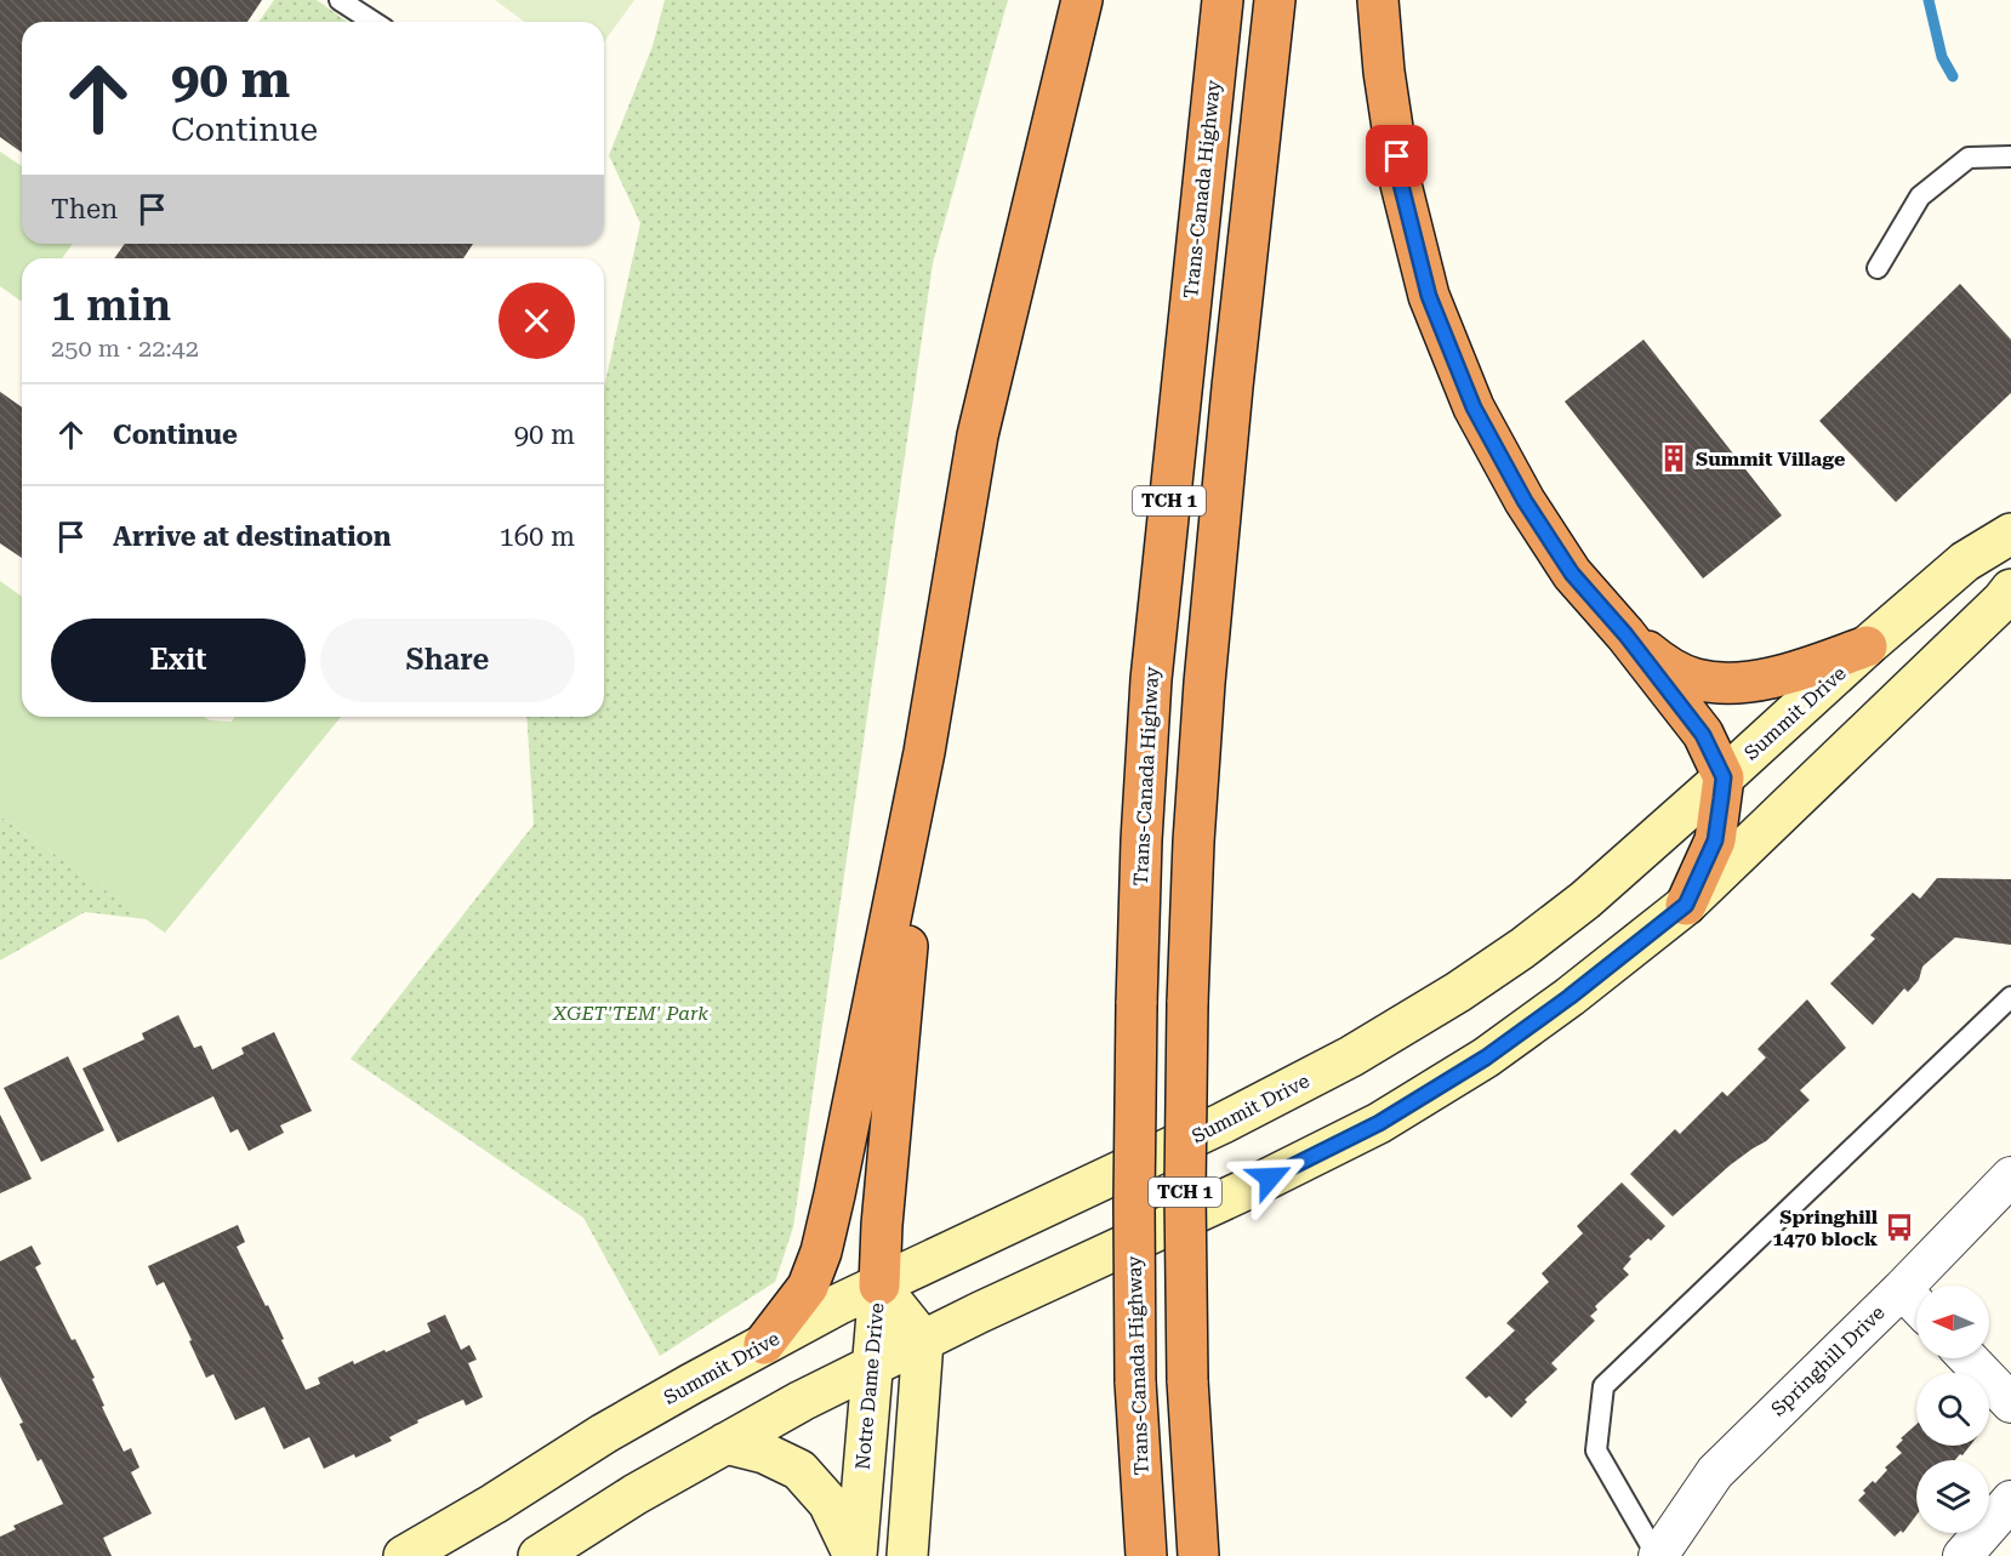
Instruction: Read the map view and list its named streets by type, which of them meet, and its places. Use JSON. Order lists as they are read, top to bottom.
{
  "streets": {
    "highway": ["Trans-Canada Highway", "TCH 1"],
    "main road": ["Summit Drive", "Notre Dame Drive"],
    "street": ["Springhill Drive"]
  },
  "crossings": [
    ["Summit Drive", "Notre Dame Drive"]
  ],
  "parks": ["XGET'TEM' Park"],
  "places": {
    "building": ["Summit Village"],
    "bus stop": ["Springhill 1470 block"]
  },
  "north": "left",
  "page": {
    "turn": ["90 m", "Continue"],
    "then": "Then",
    "heading": ["1 min", "250 m · 22:42"],
    "list": [
      {
        "name": "Continue",
        "value": "90 m"
      },
      {
        "name": "Arrive at destination",
        "value": "160 m"
      }
    ],
    "buttons": ["Exit", "Share"]
  }
}
